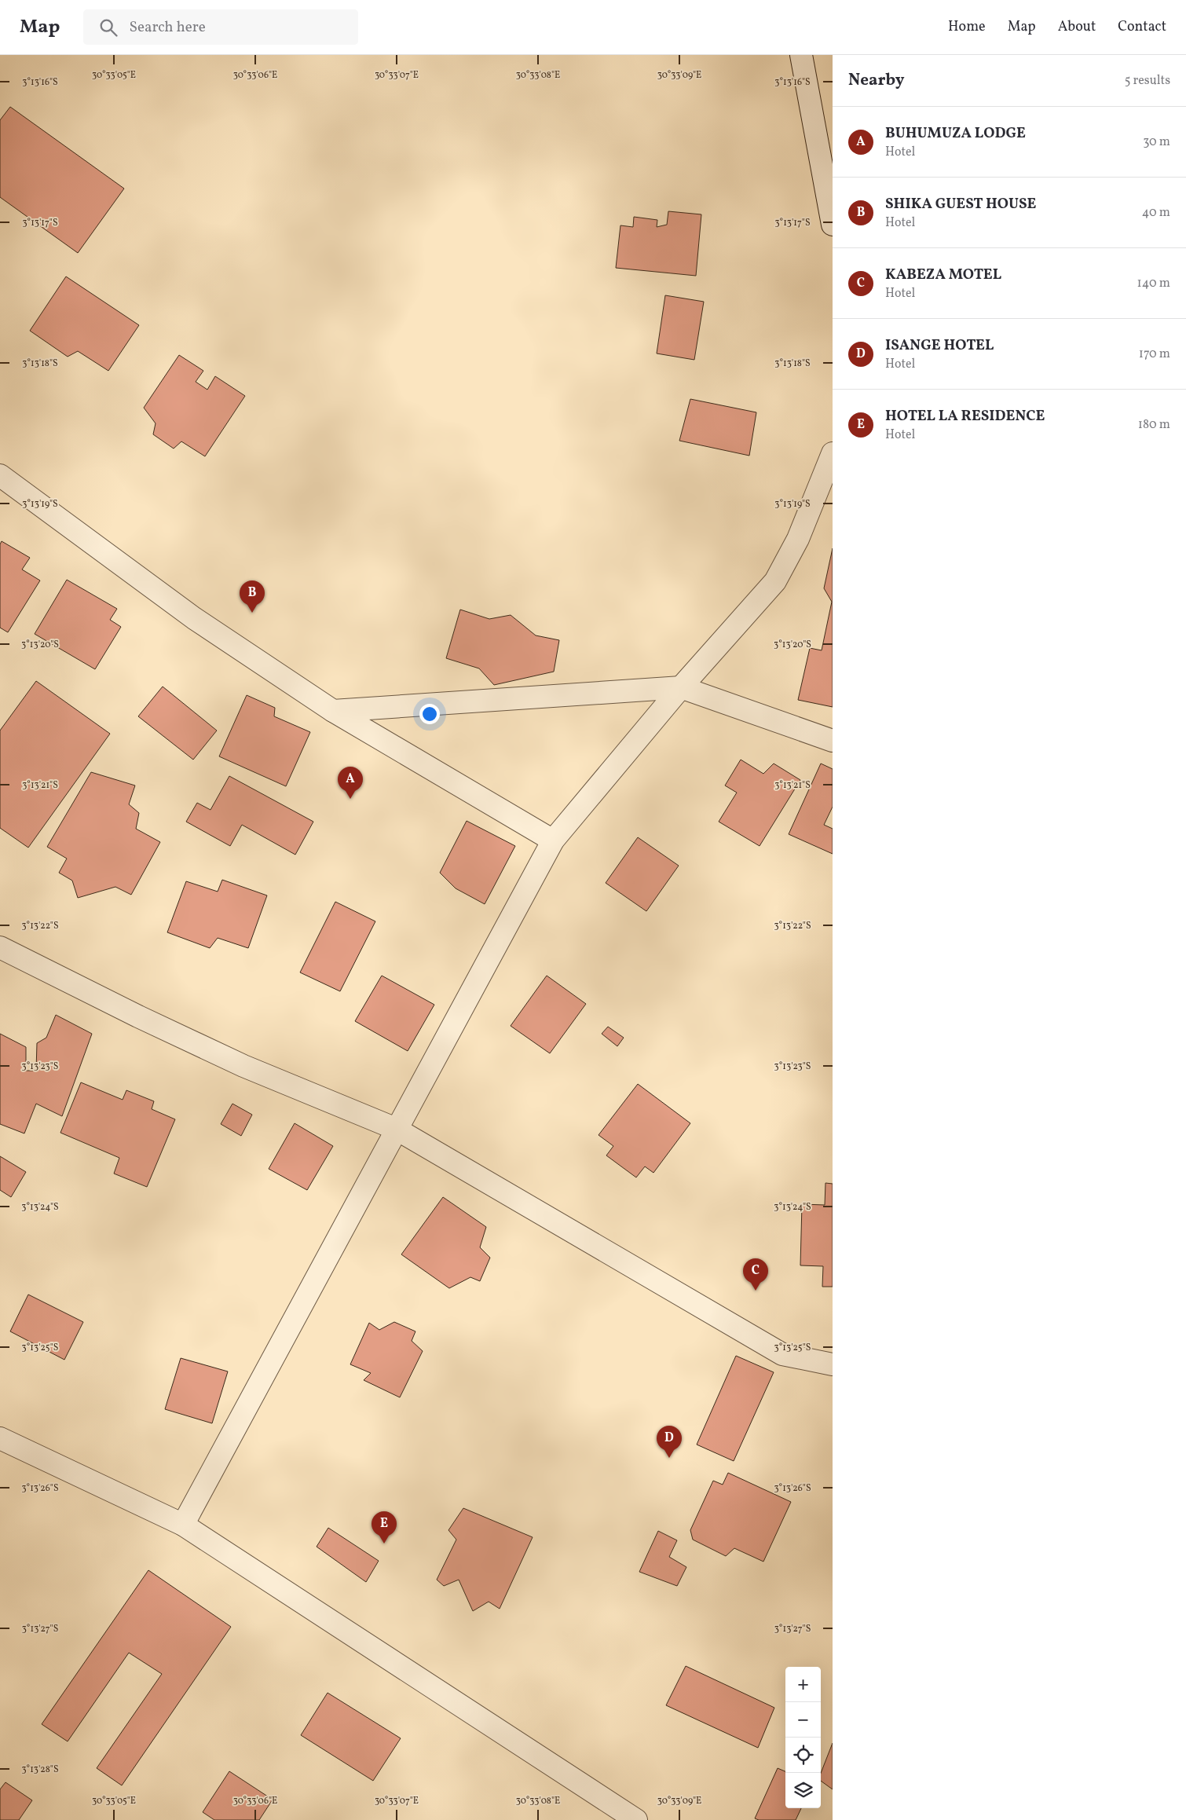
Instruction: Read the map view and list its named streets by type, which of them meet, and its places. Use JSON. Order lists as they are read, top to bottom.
{
  "page": {
    "header": "Map",
    "search": "Search here",
    "nav": [
      "Home",
      "Map",
      "About",
      "Contact"
    ],
    "heading": ["Nearby", "5 results"],
    "list": [
      {
        "mark": "A",
        "name": "BUHUMUZA LODGE",
        "note": "Hotel",
        "value": "30 m"
      },
      {
        "mark": "B",
        "name": "SHIKA GUEST HOUSE",
        "note": "Hotel",
        "value": "40 m"
      },
      {
        "mark": "C",
        "name": "KABEZA MOTEL",
        "note": "Hotel",
        "value": "140 m"
      },
      {
        "mark": "D",
        "name": "ISANGE HOTEL",
        "note": "Hotel",
        "value": "170 m"
      },
      {
        "mark": "E",
        "name": "HOTEL LA RESIDENCE",
        "note": "Hotel",
        "value": "180 m"
      }
    ],
    "pins": [
      "B",
      "A",
      "C",
      "D",
      "E"
    ],
    "map_buttons": ["+", "−"]
  },
  "coordinates": [
    "30°33'05\"E",
    "30°33'06\"E",
    "30°33'07\"E",
    "30°33'08\"E",
    "30°33'09\"E",
    "3°13'16\"S",
    "3°13'17\"S",
    "3°13'18\"S",
    "3°13'19\"S",
    "3°13'20\"S",
    "3°13'21\"S",
    "3°13'22\"S",
    "3°13'23\"S",
    "3°13'24\"S",
    "3°13'25\"S",
    "3°13'26\"S",
    "3°13'27\"S",
    "3°13'28\"S"
  ]
}
